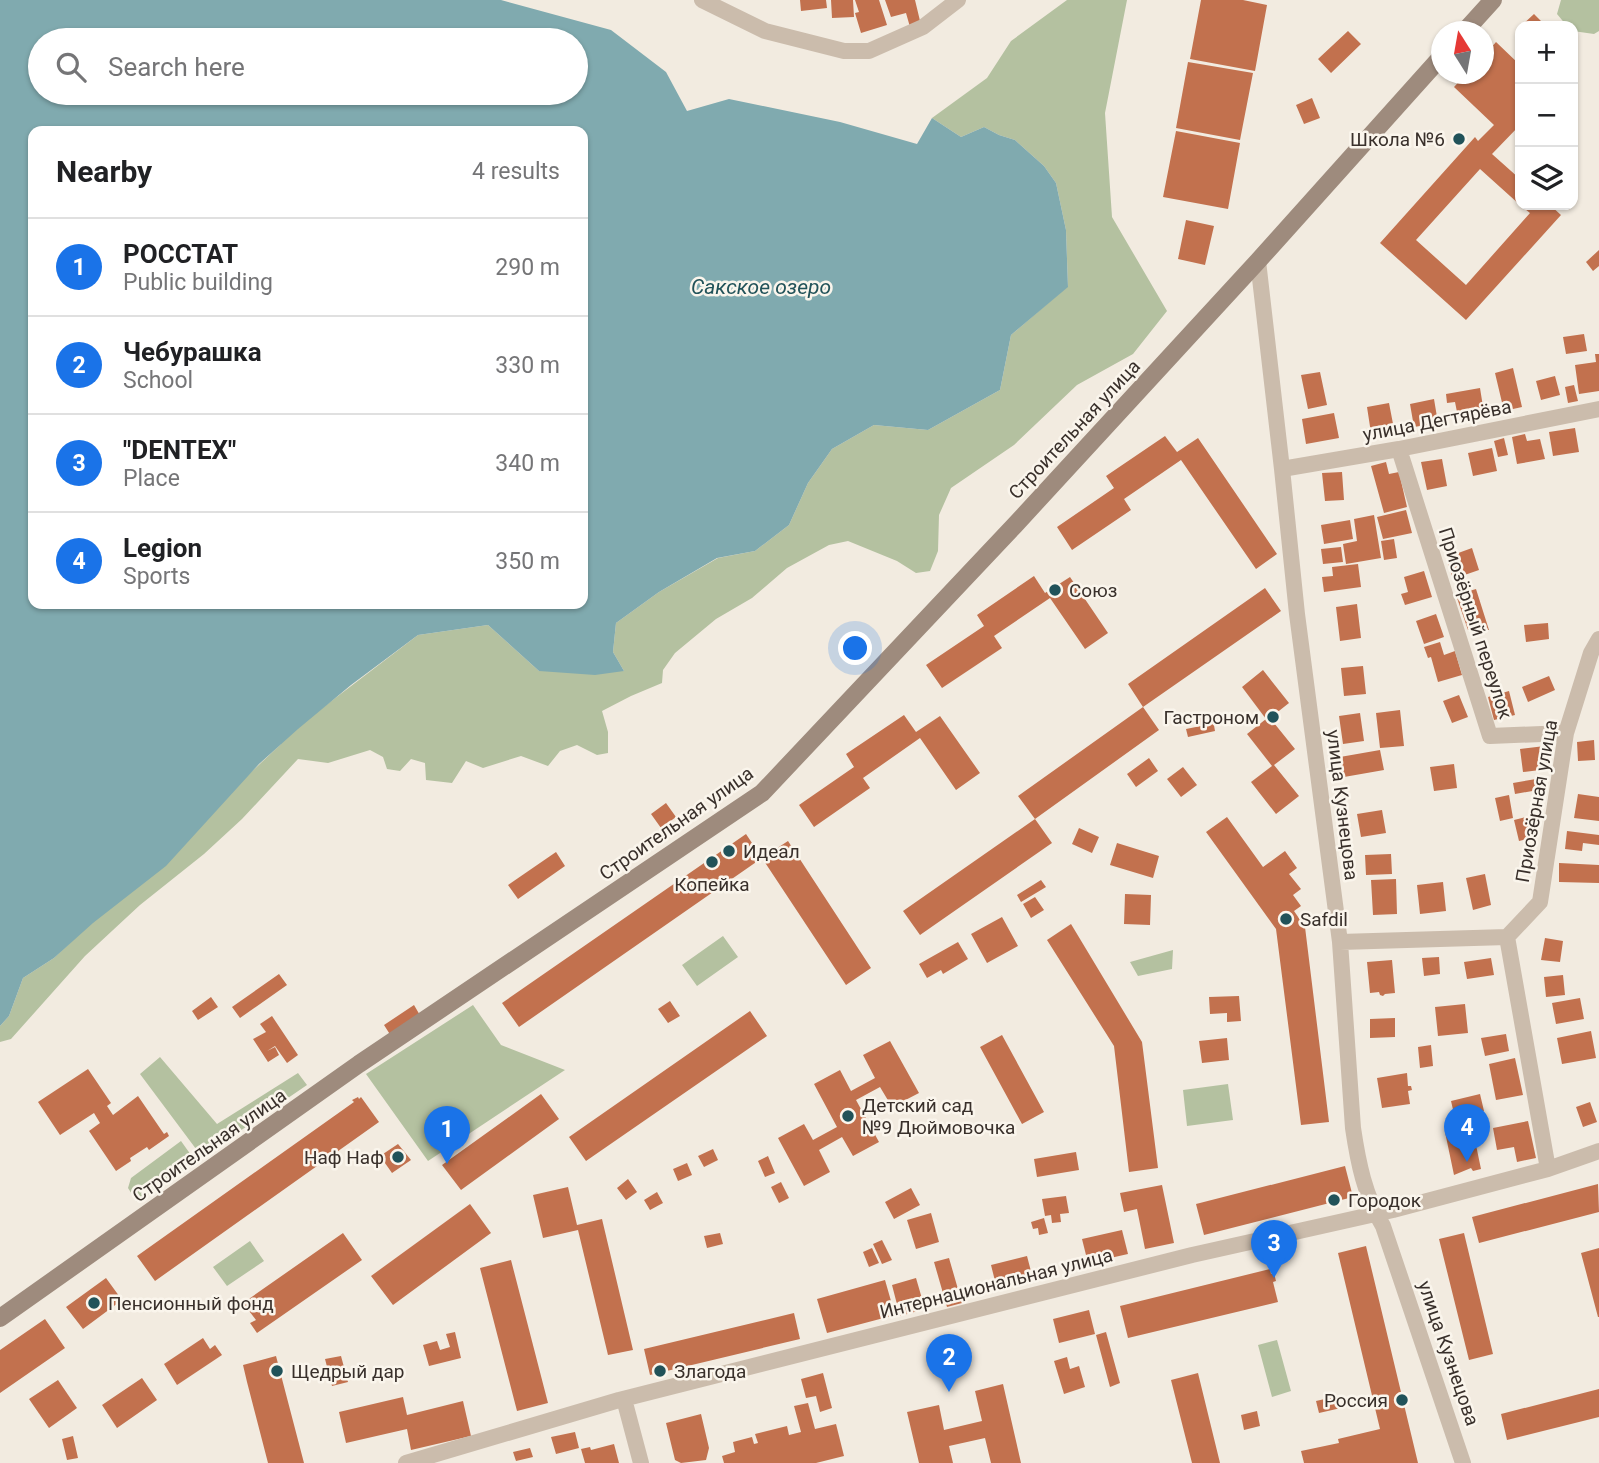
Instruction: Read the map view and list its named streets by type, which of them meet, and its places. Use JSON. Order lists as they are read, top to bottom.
{
  "streets": {
    "street": [
      "улица Дегтярёва",
      "Строительная улица",
      "Приозёрный переулок",
      "Приозёрная улица",
      "улица Кузнецова",
      "Интернациональная улица"
    ]
  },
  "crossings": [
    ["улица Дегтярёва", "Приозёрный переулок"],
    ["улица Дегтярёва", "улица Кузнецова"],
    ["Строительная улица", "улица Кузнецова"],
    ["Приозёрный переулок", "Приозёрная улица"],
    ["улица Кузнецова", "Интернациональная улица"]
  ],
  "water": ["Сакское озеро"],
  "places": [
    "Школа №6",
    "Союз",
    "Гастроном",
    "Идеал",
    "Копейка",
    "Safdil",
    "Детский сад №9 Дюймовочка",
    "Наф Наф",
    "Городок",
    "Пенсионный фонд",
    "Щедрый дар",
    "Злагода",
    "Россия"
  ],
  "north": "top",
  "page": {
    "map_buttons": ["+", "−"],
    "search": "Search here",
    "heading": ["Nearby", "4 results"],
    "list": [
      {
        "mark": "1",
        "name": "РОССТАТ",
        "note": "Public building",
        "value": "290 m"
      },
      {
        "mark": "2",
        "name": "Чебурашка",
        "note": "School",
        "value": "330 m"
      },
      {
        "mark": "3",
        "name": "\"DENTEX\"",
        "note": "Place",
        "value": "340 m"
      },
      {
        "mark": "4",
        "name": "Legion",
        "note": "Sports",
        "value": "350 m"
      }
    ],
    "pins": [
      "4",
      "1",
      "3",
      "2"
    ]
  }
}
